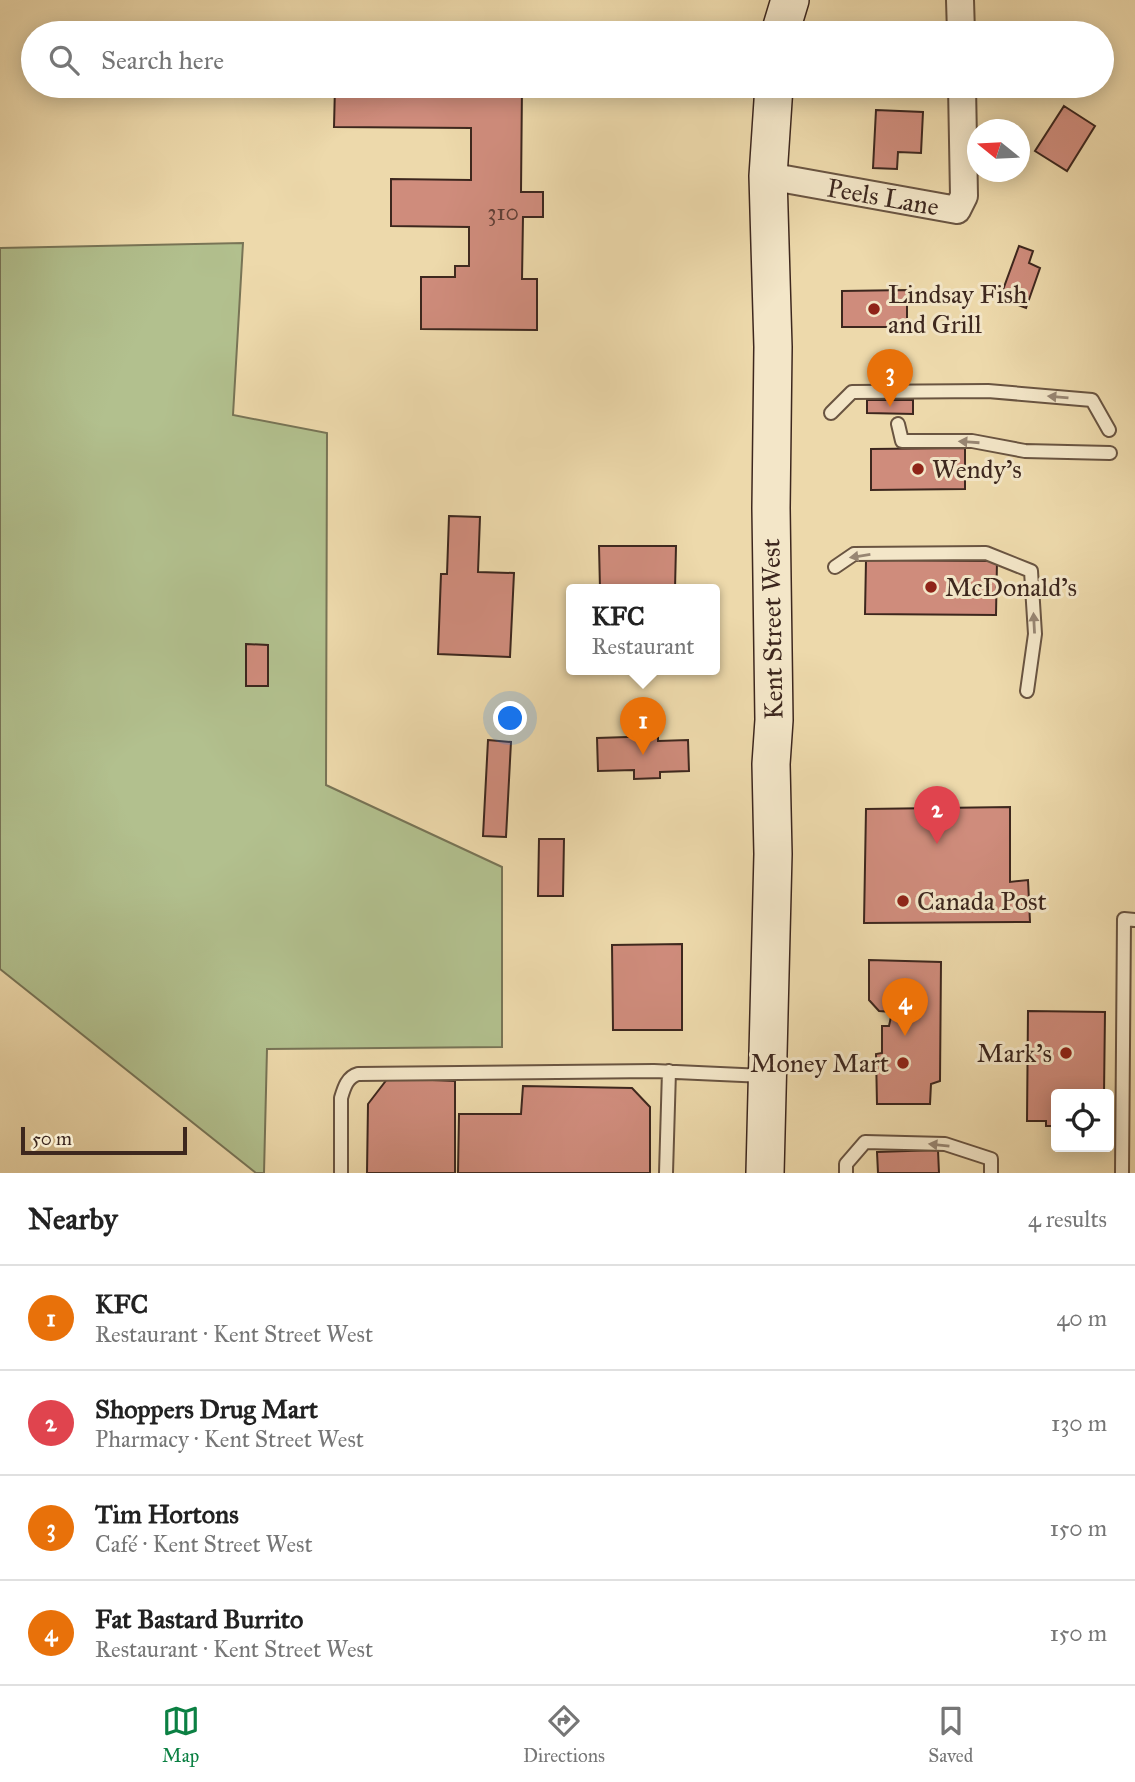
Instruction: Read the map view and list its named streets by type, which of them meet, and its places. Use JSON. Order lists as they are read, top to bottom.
{
  "streets": {
    "main road": ["Kent Street West"],
    "street": ["Peels Lane"]
  },
  "crossings": [
    ["Peels Lane", "Kent Street West"]
  ],
  "places": [
    "Lindsay Fish and Grill",
    "Wendy's",
    "McDonald's",
    "Canada Post",
    "Mark's",
    "Money Mart"
  ],
  "house_numbers": ["310"],
  "scale_bar": "50 m",
  "north": "left",
  "page": {
    "search": "Search here",
    "pins": [
      "3",
      "1",
      "2",
      "4"
    ],
    "popup": ["KFC", "Restaurant"],
    "scale": "50 m",
    "heading": ["Nearby", "4 results"],
    "list": [
      {
        "mark": "1",
        "name": "KFC",
        "note": "Restaurant · Kent Street West",
        "value": "40 m"
      },
      {
        "mark": "2",
        "name": "Shoppers Drug Mart",
        "note": "Pharmacy · Kent Street West",
        "value": "130 m"
      },
      {
        "mark": "3",
        "name": "Tim Hortons",
        "note": "Café · Kent Street West",
        "value": "150 m"
      },
      {
        "mark": "4",
        "name": "Fat Bastard Burrito",
        "note": "Restaurant · Kent Street West",
        "value": "150 m"
      }
    ],
    "nav": ["Map", "Directions", "Saved"]
  }
}
